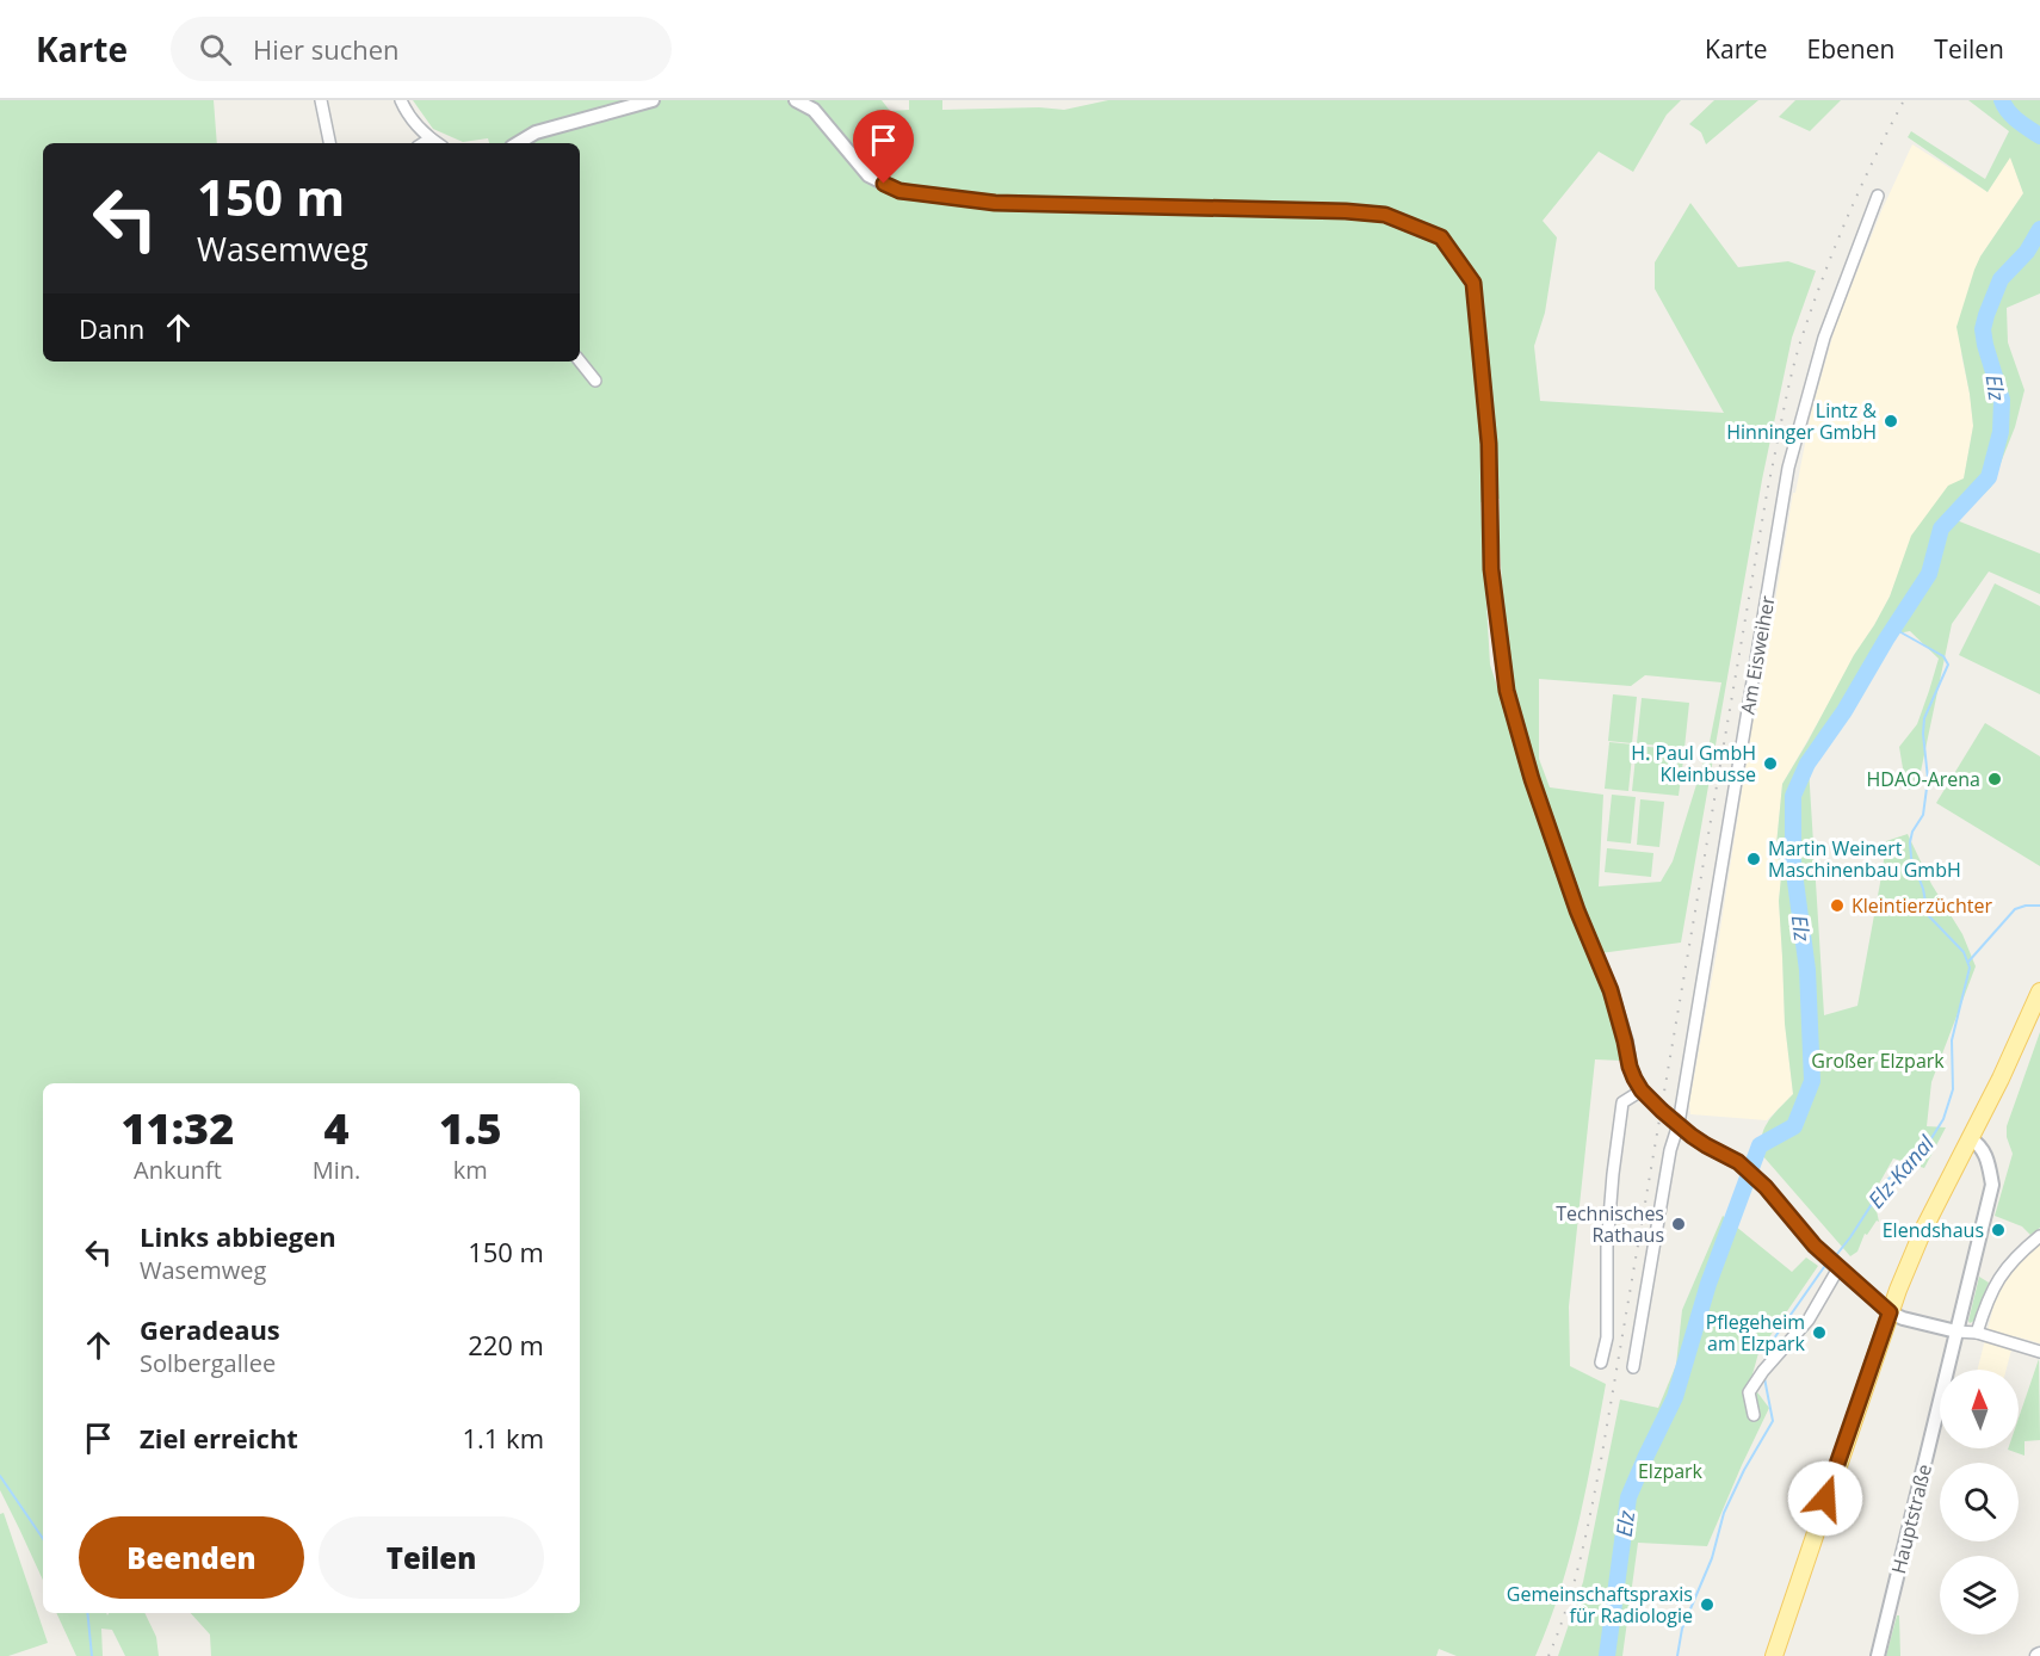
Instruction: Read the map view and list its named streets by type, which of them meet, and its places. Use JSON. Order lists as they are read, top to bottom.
{
  "streets": {
    "street": ["Am Eisweiher", "Hauptstraße"]
  },
  "water": ["Elz", "Elz-Kanal"],
  "parks": ["Großer Elzpark", "Elzpark"],
  "places": [
    "Lintz & Hinninger GmbH",
    "H. Paul GmbH Kleinbusse",
    "HDAO-Arena",
    "Martin Weinert Maschinenbau GmbH",
    "Kleintierzüchter",
    "Technisches Rathaus",
    "Elendshaus",
    "Pflegeheim am Elzpark",
    "Gemeinschaftspraxis für Radiologie"
  ],
  "north": "top",
  "page": {
    "header": "Karte",
    "search": "Hier suchen",
    "nav": ["Karte", "Ebenen", "Teilen"],
    "turn": ["150 m", "Wasemweg"],
    "then": "Dann",
    "eta": [
      "11:32",
      "Ankunft",
      "4",
      "Min.",
      "1.5",
      "km"
    ],
    "list": [
      {
        "name": "Links abbiegen",
        "note": "Wasemweg",
        "value": "150 m"
      },
      {
        "name": "Geradeaus",
        "note": "Solbergallee",
        "value": "220 m"
      },
      {
        "name": "Ziel erreicht",
        "value": "1.1 km"
      }
    ],
    "buttons": ["Beenden", "Teilen"]
  }
}
